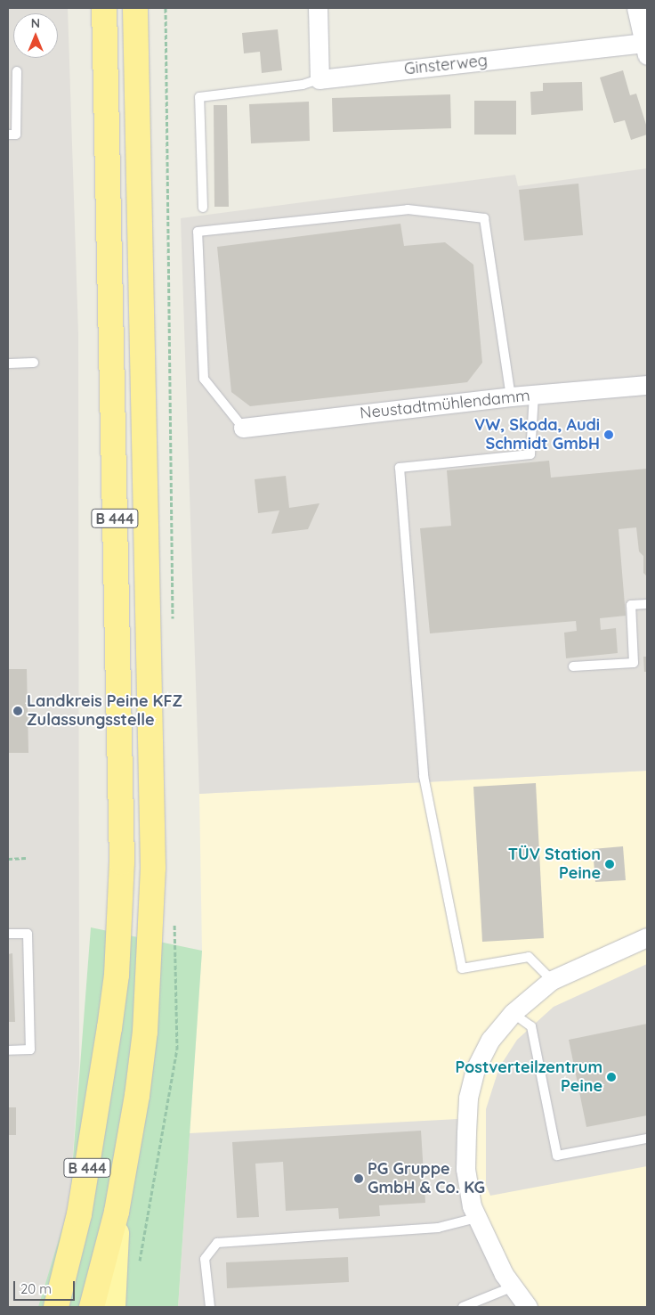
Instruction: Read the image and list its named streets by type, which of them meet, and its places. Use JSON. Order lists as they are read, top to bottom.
{
  "streets": {
    "highway": ["B 444"],
    "street": ["Ginsterweg", "Neustadtmühlendamm"]
  },
  "places": [
    "VW, Skoda, Audi Schmidt GmbH",
    "Landkreis Peine KFZ Zulassungsstelle",
    "TÜV Station Peine",
    "Postverteilzentrum Peine",
    "PG Gruppe GmbH & Co. KG"
  ],
  "scale_bar": "20 m",
  "north": "top"
}
